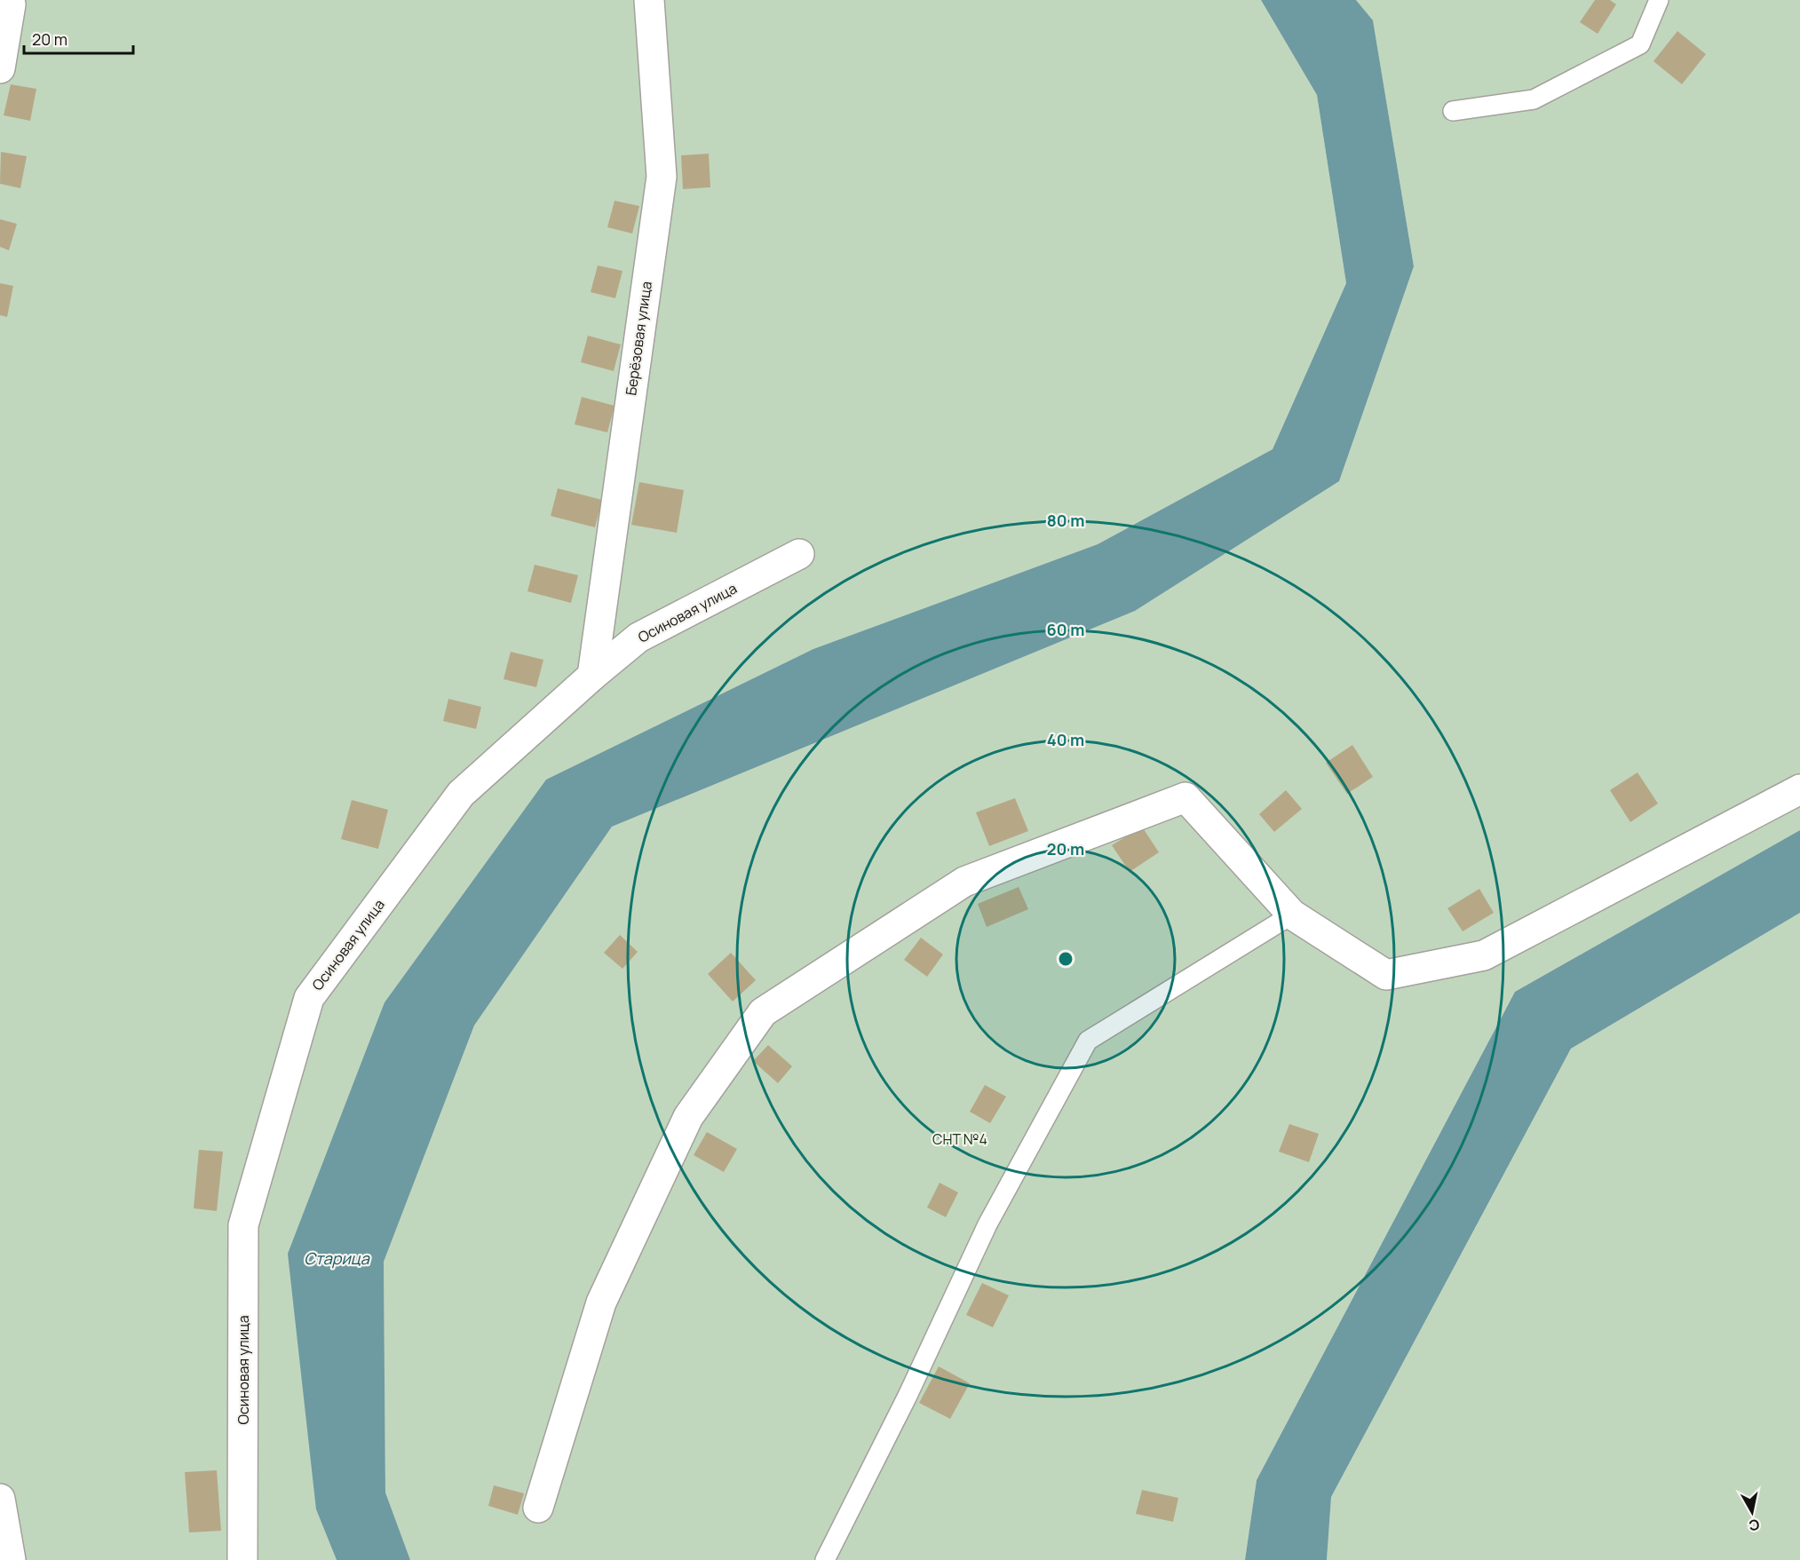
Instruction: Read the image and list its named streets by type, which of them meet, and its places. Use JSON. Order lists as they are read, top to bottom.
{
  "streets": {
    "street": ["Берёзовая улица", "Осиновая улица"]
  },
  "crossings": [
    ["Берёзовая улица", "Осиновая улица"]
  ],
  "water": ["Старица"],
  "parks": ["СНТ №4"],
  "scale_bar": "20 m",
  "north": "bottom",
  "rings": [
    "80 m",
    "60 m",
    "40 m",
    "20 m"
  ]
}
